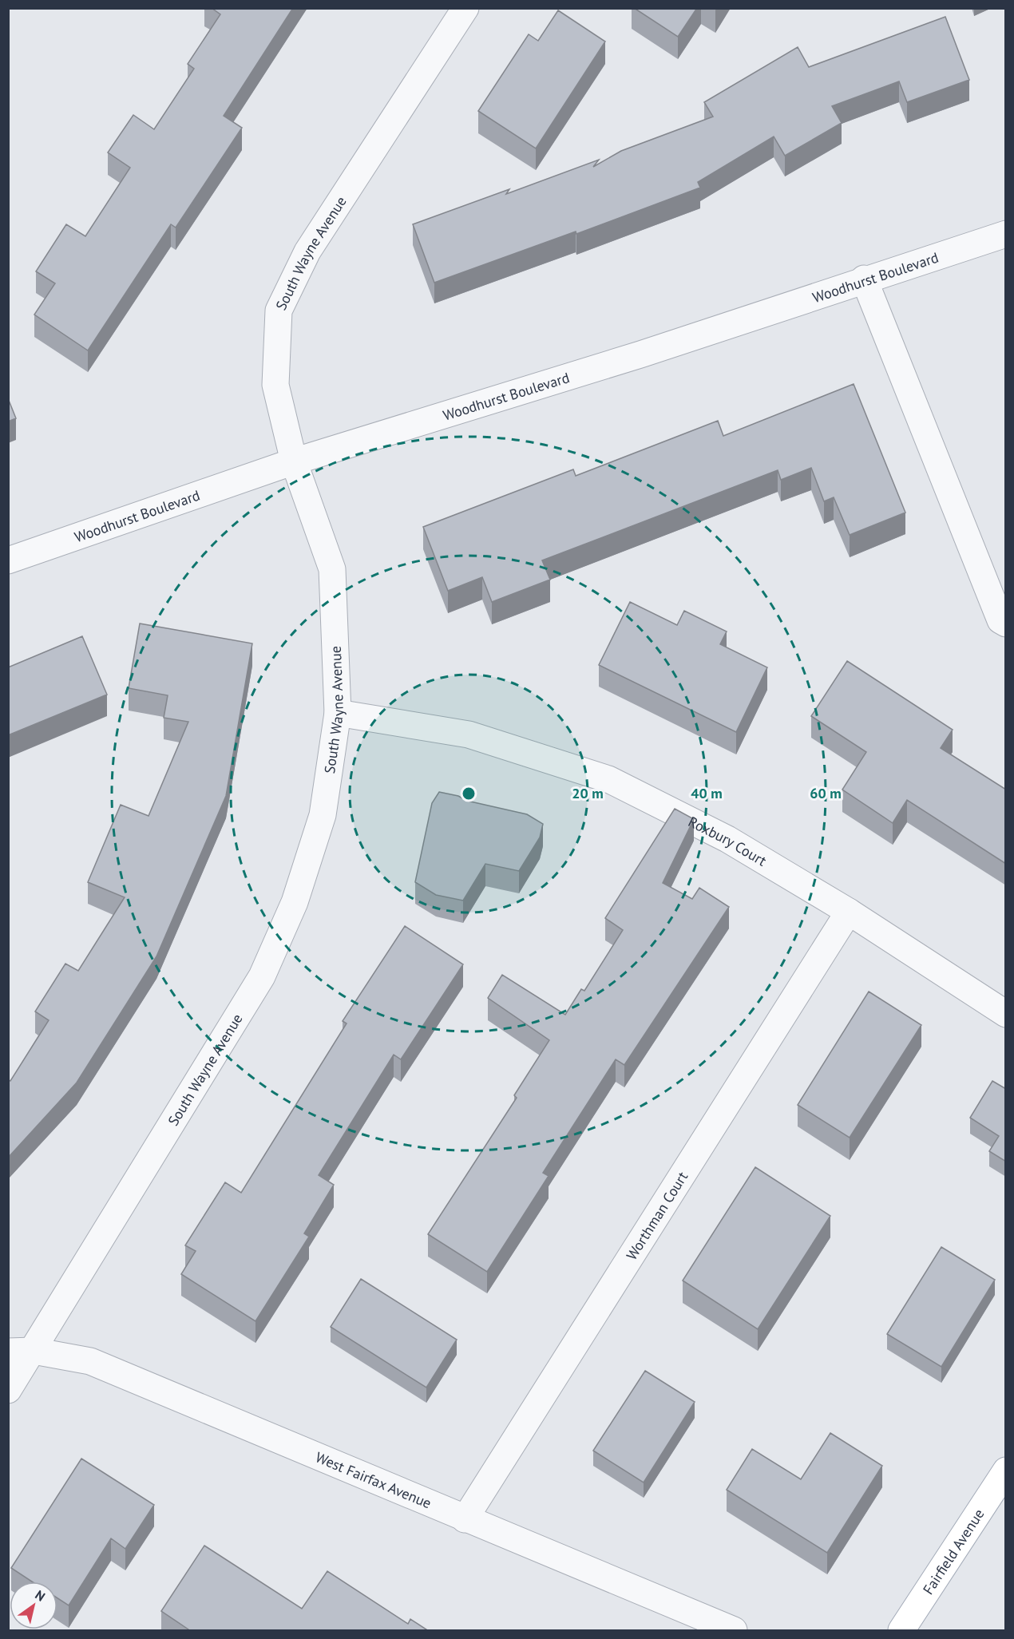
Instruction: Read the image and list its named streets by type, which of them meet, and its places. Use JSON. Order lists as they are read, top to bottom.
{
  "streets": {
    "main road": ["Fairfield Avenue"],
    "street": [
      "South Wayne Avenue",
      "Woodhurst Boulevard",
      "Roxbury Court",
      "Worthman Court",
      "West Fairfax Avenue"
    ]
  },
  "crossings": [
    ["South Wayne Avenue", "Woodhurst Boulevard"],
    ["South Wayne Avenue", "Roxbury Court"],
    ["South Wayne Avenue", "West Fairfax Avenue"],
    ["Roxbury Court", "Worthman Court"],
    ["Worthman Court", "West Fairfax Avenue"]
  ],
  "north": "top right",
  "rings": ["20 m", "40 m", "60 m"]
}
